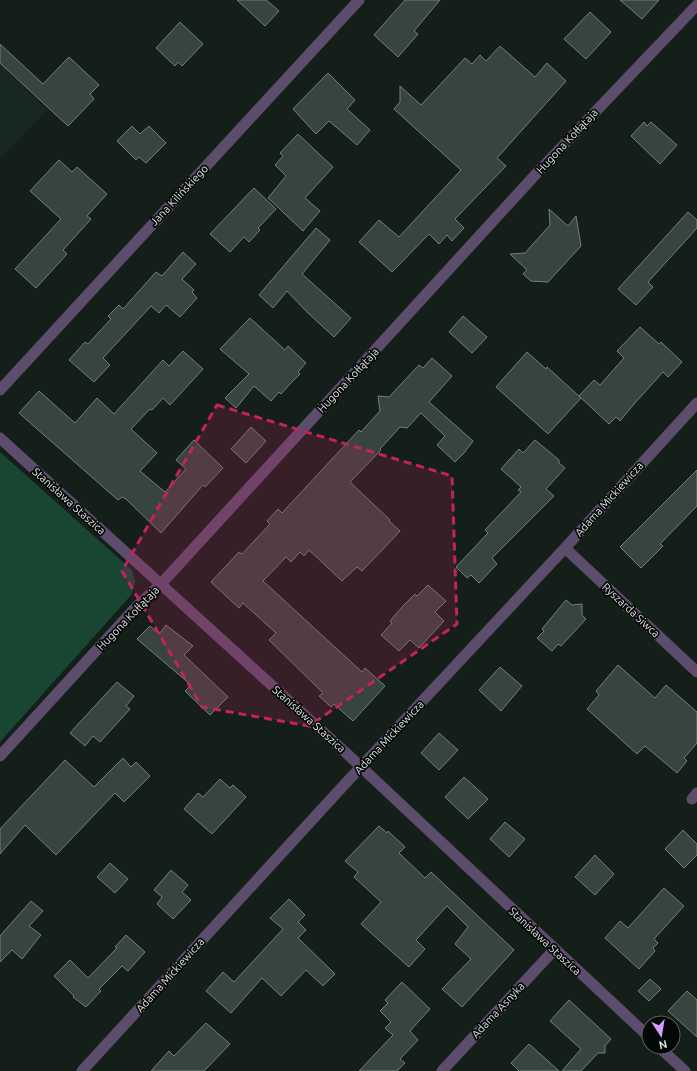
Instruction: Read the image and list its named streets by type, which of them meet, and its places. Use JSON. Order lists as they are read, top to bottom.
{
  "streets": {
    "street": [
      "Hugona Kołłątaja",
      "Jana Kilińskiego",
      "Adama Mickiewicza",
      "Stanisława Staszica",
      "Ryszarda Siwca",
      "Adama Asnyka"
    ]
  },
  "crossings": [
    ["Hugona Kołłątaja", "Stanisława Staszica"],
    ["Adama Mickiewicza", "Stanisława Staszica"],
    ["Adama Mickiewicza", "Ryszarda Siwca"],
    ["Stanisława Staszica", "Adama Asnyka"]
  ],
  "north": "bottom"
}
